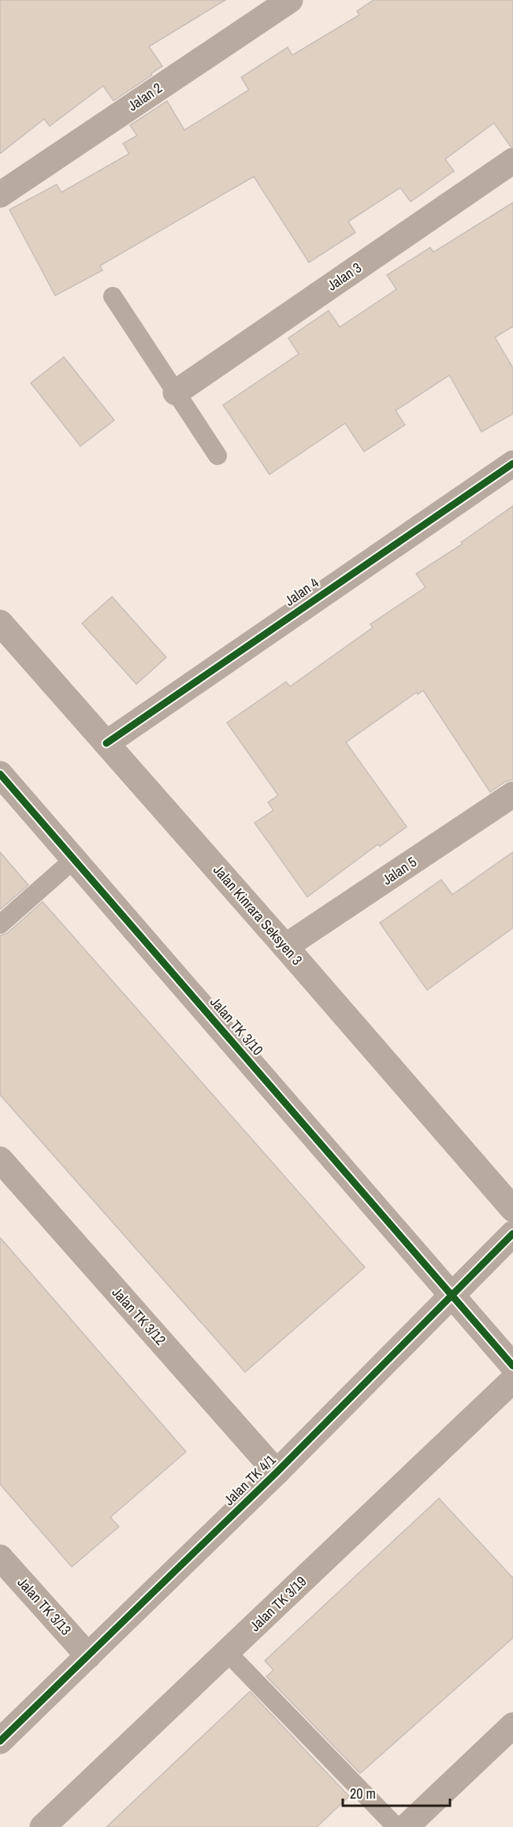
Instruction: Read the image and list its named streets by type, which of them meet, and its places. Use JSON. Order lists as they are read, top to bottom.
{
  "streets": {
    "street": [
      "Jalan 2",
      "Jalan 3",
      "Jalan 4",
      "Jalan 5",
      "Jalan Kinrara Seksyen 3",
      "Jalan TK 3/10",
      "Jalan TK 3/12",
      "Jalan TK 4/1",
      "Jalan TK 3/19",
      "Jalan TK 3/13"
    ]
  },
  "crossings": [
    ["Jalan 4", "Jalan Kinrara Seksyen 3"],
    ["Jalan 5", "Jalan Kinrara Seksyen 3"],
    ["Jalan TK 3/10", "Jalan TK 4/1"],
    ["Jalan TK 3/12", "Jalan TK 4/1"],
    ["Jalan TK 4/1", "Jalan TK 3/13"]
  ],
  "scale_bar": "20 m"
}
